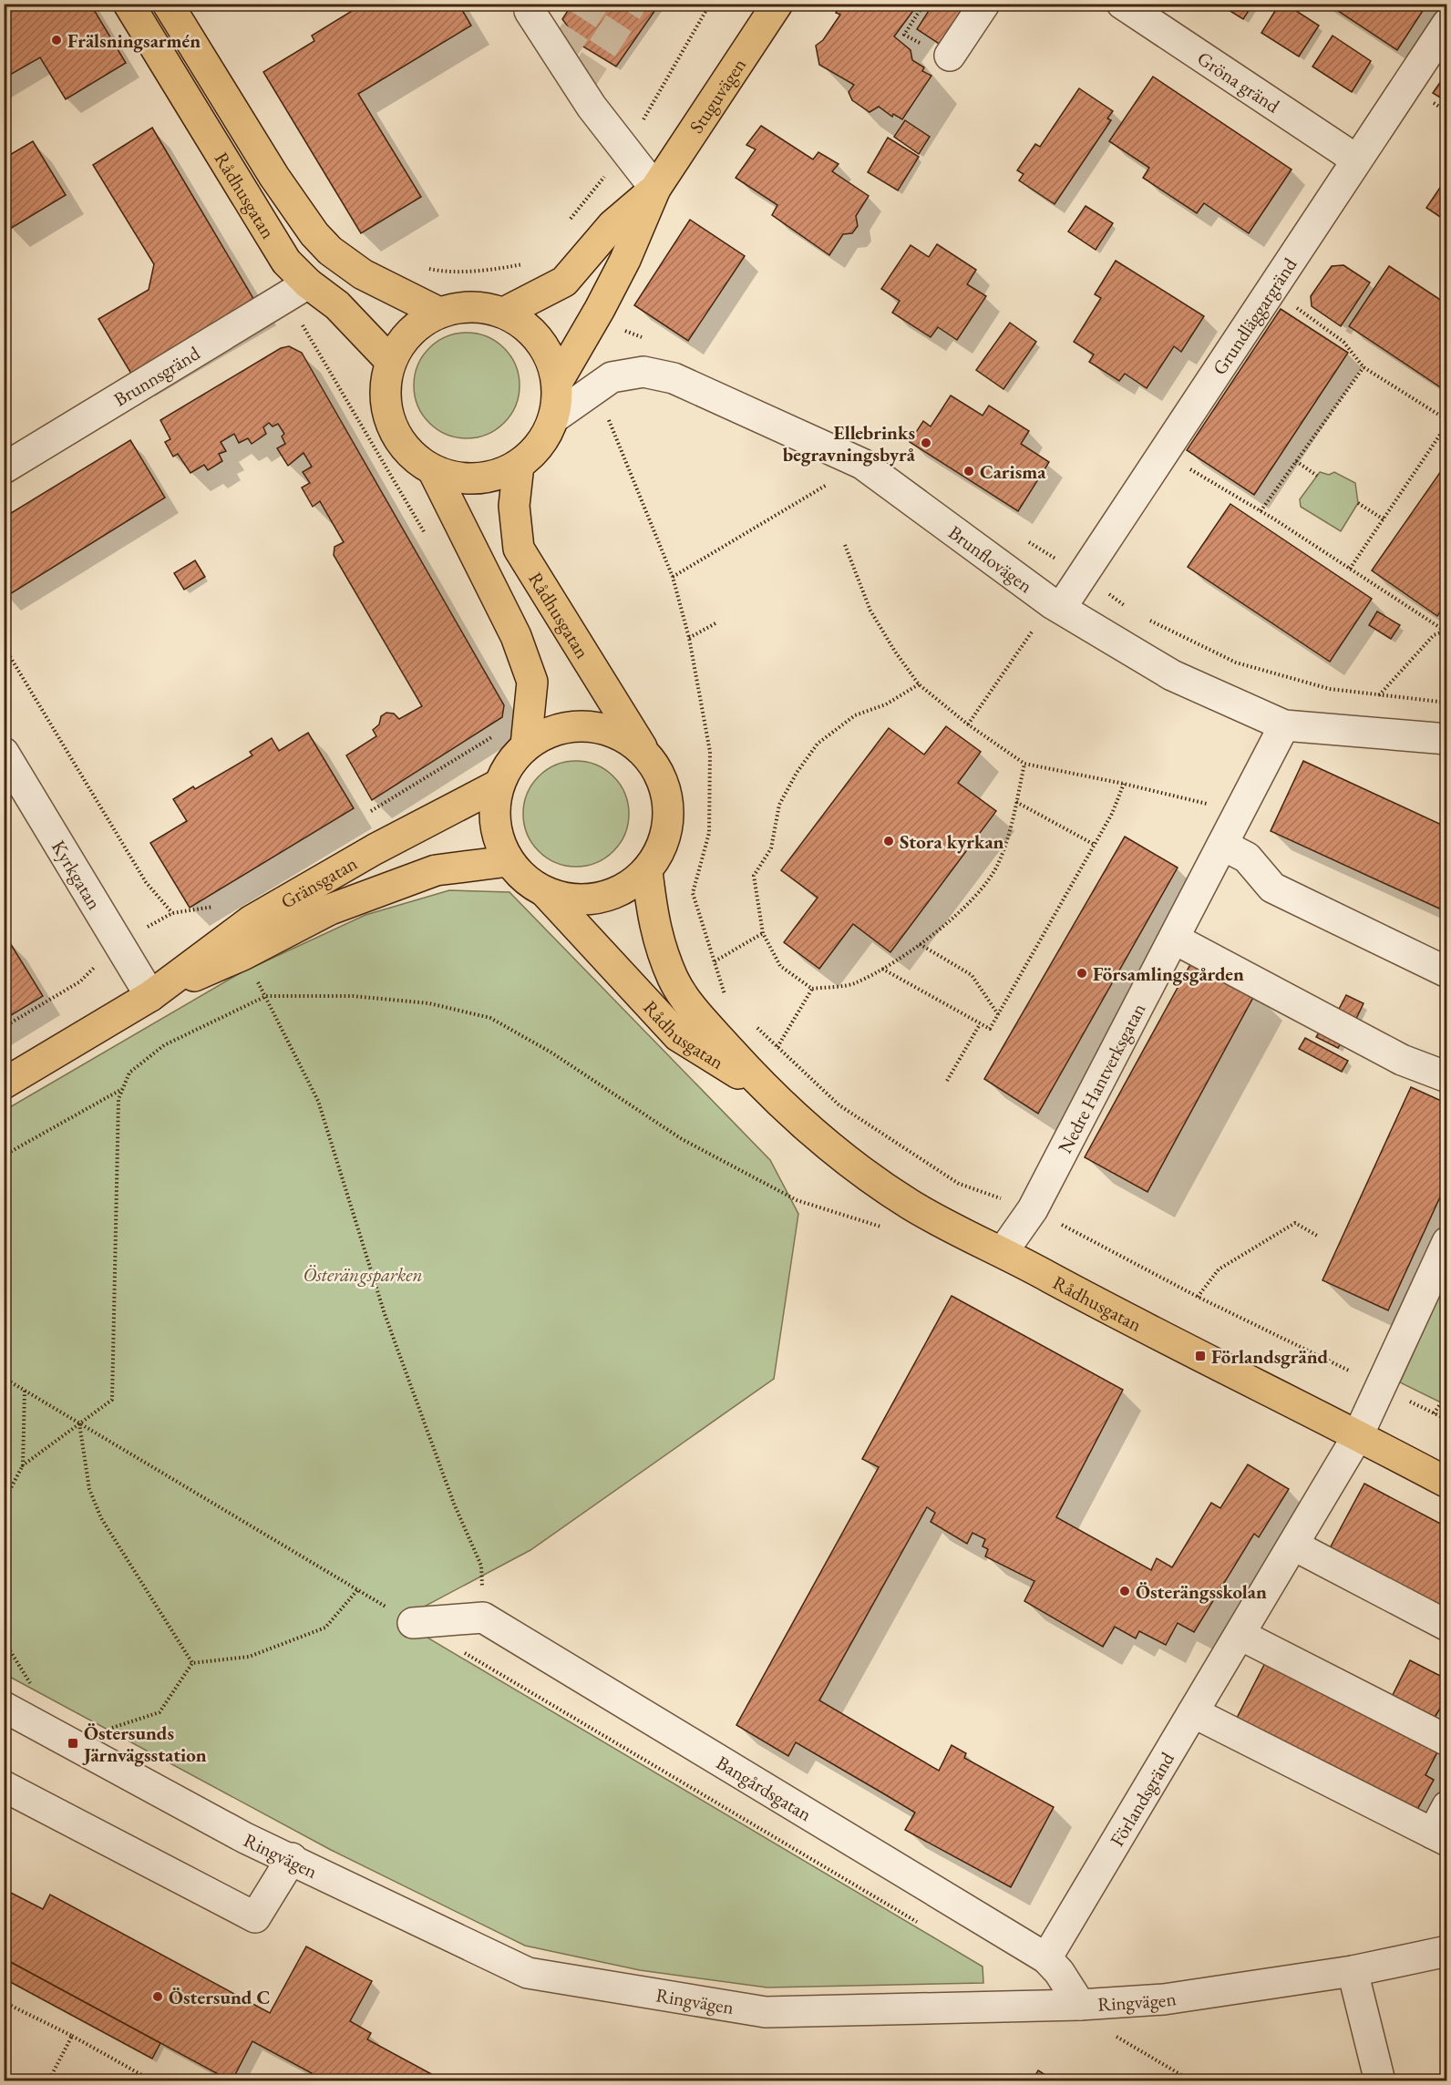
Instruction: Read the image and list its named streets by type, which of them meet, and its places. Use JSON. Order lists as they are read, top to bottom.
{
  "streets": {
    "main road": ["Stuguvägen", "Rådhusgatan", "Gränsgatan"],
    "street": [
      "Gröna gränd",
      "Grundläggargränd",
      "Brunnsgränd",
      "Brunflovägen",
      "Kyrkgatan",
      "Nedre Hantverksgatan",
      "Bangårdsgatan",
      "Förlandsgränd",
      "Ringvägen"
    ]
  },
  "crossings": [
    ["Gröna gränd", "Grundläggargränd"],
    ["Stuguvägen", "Rådhusgatan"],
    ["Stuguvägen", "Brunflovägen"],
    ["Rådhusgatan", "Brunnsgränd"],
    ["Rådhusgatan", "Brunflovägen"],
    ["Rådhusgatan", "Gränsgatan"],
    ["Rådhusgatan", "Nedre Hantverksgatan"],
    ["Rådhusgatan", "Förlandsgränd"],
    ["Grundläggargränd", "Brunflovägen"],
    ["Brunflovägen", "Nedre Hantverksgatan"],
    ["Kyrkgatan", "Gränsgatan"],
    ["Bangårdsgatan", "Förlandsgränd"]
  ],
  "parks": ["Österängsparken"],
  "places": {
    "other": [
      "Frälsningsarmén",
      "Ellebrinks begravningsbyrå",
      "Carisma",
      "Stora kyrkan",
      "Församlingsgården",
      "Österängsskolan",
      "Östersund C"
    ],
    "transit": ["Förlandsgränd", "Östersunds Järnvägsstation"]
  }
}
